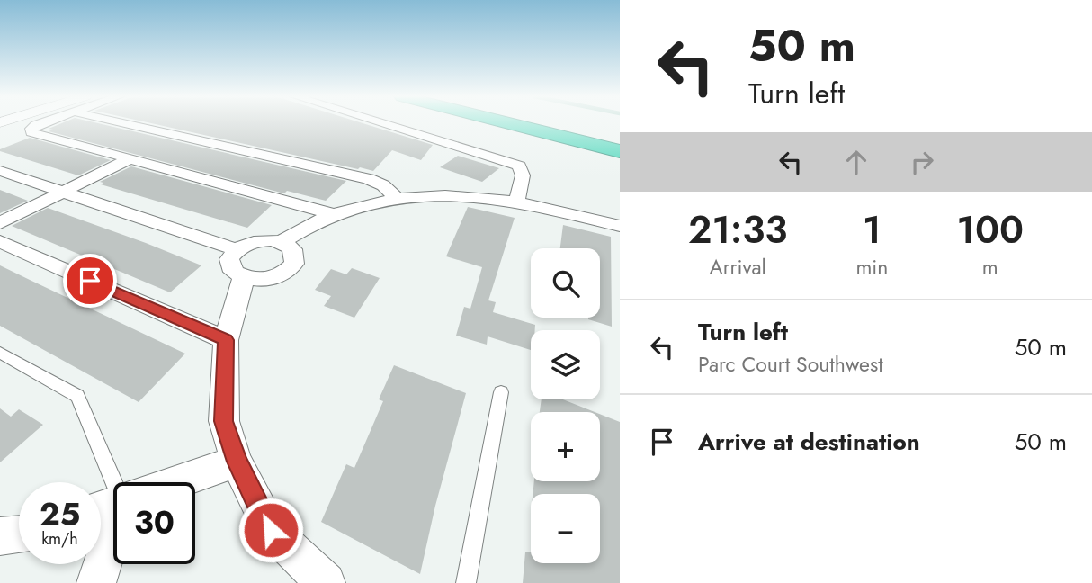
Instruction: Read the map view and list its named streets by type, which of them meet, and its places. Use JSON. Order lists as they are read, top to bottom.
{
  "page": {
    "turn": ["50 m", "Turn left"],
    "eta": [
      "21:33",
      "Arrival",
      "1",
      "min",
      "100",
      "m"
    ],
    "map_buttons": ["+", "−"],
    "list": [
      {
        "name": "Turn left",
        "note": "Parc Court Southwest",
        "value": "50 m"
      },
      {
        "name": "Arrive at destination",
        "value": "50 m"
      }
    ],
    "speed": "25 km/h",
    "limit": "30"
  }
}
